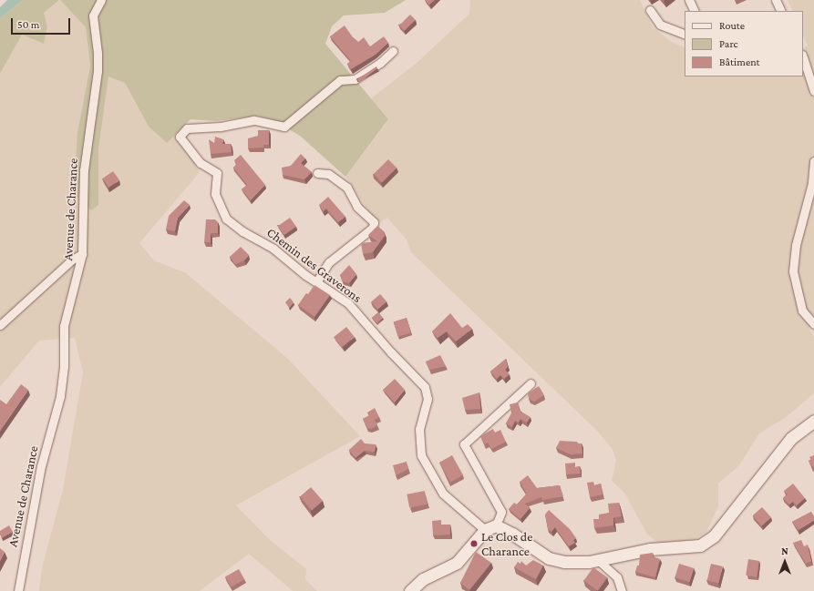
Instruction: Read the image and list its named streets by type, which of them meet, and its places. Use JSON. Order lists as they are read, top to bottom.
{
  "streets": {
    "street": ["Avenue de Charance", "Chemin des Graverons"]
  },
  "places": ["Le Clos de Charance"],
  "legend": ["Route", "Parc", "Bâtiment"],
  "scale_bar": "50 m",
  "north": "top"
}
